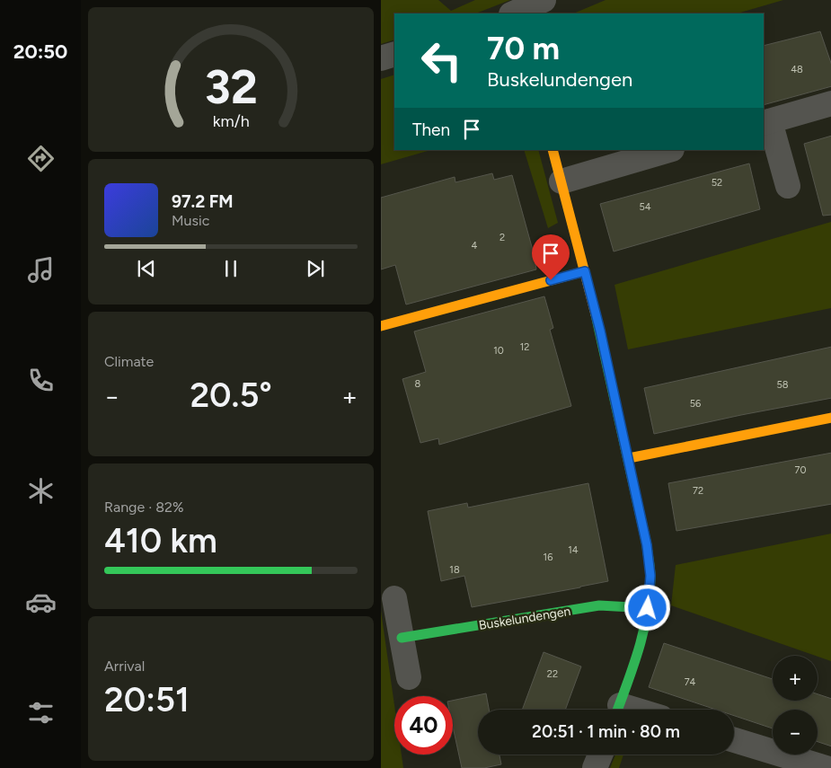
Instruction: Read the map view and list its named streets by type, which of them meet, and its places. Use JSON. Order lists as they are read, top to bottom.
{
  "streets": {
    "street": ["Buskelundengen"]
  },
  "house_numbers": [
    "48",
    "52",
    "54",
    "2",
    "4",
    "12",
    "10",
    "8",
    "58",
    "56",
    "70",
    "72",
    "14",
    "16",
    "18",
    "22",
    "74"
  ],
  "page": {
    "tabs": "20:50",
    "turn": ["70 m", "Buskelundengen"],
    "then": "Then",
    "song": ["97.2 FM", "Music"],
    "tile": [
      "Climate",
      ["Range · 82%", "410 km"],
      ["Arrival", "20:51"]
    ],
    "heat": ["−", "20.5°", "+"],
    "map_buttons": ["+", "−"],
    "limit": "40",
    "trip": "20:51 · 1 min · 80 m",
    "gauge": ["32", "km/h"]
  }
}
